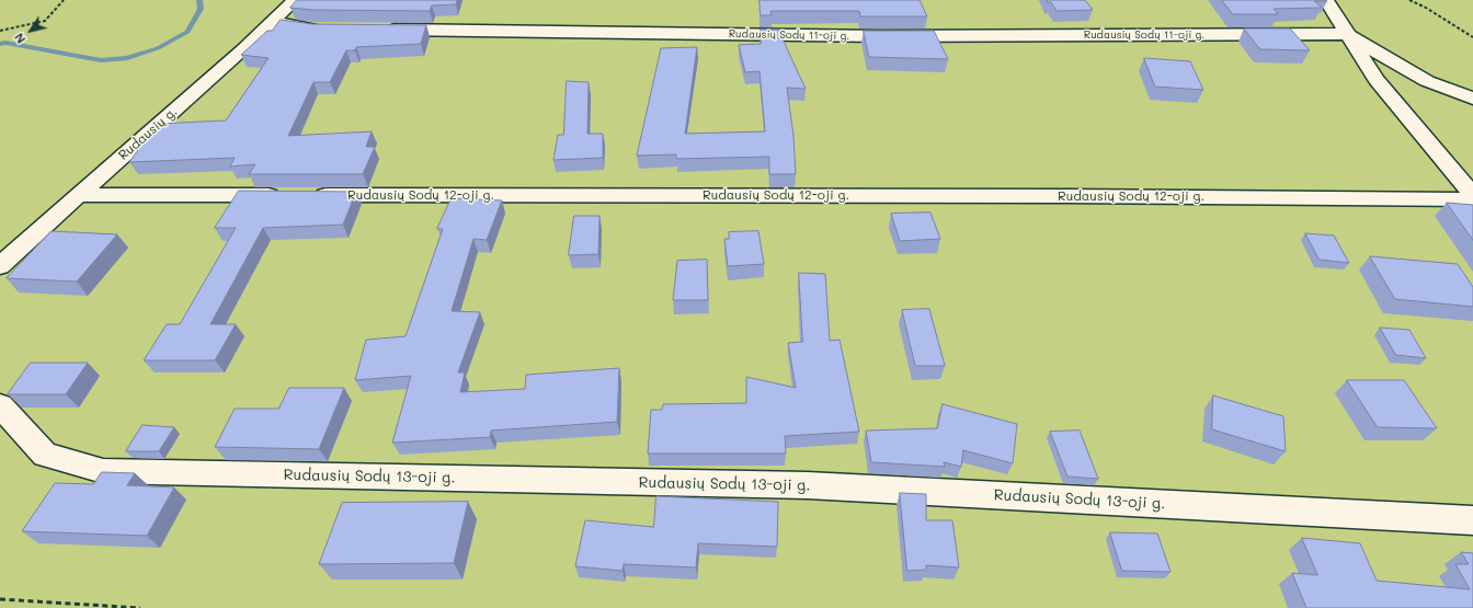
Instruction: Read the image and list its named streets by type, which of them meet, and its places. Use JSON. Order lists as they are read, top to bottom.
{
  "streets": {
    "street": [
      "Rudausių Sodų 11-oji g.",
      "Rudausių g.",
      "Rudausių Sodų 12-oji g.",
      "Rudausių Sodų 13-oji g."
    ]
  },
  "crossings": [
    ["Rudausių g.", "Rudausių Sodų 12-oji g."]
  ],
  "north": "bottom left"
}
